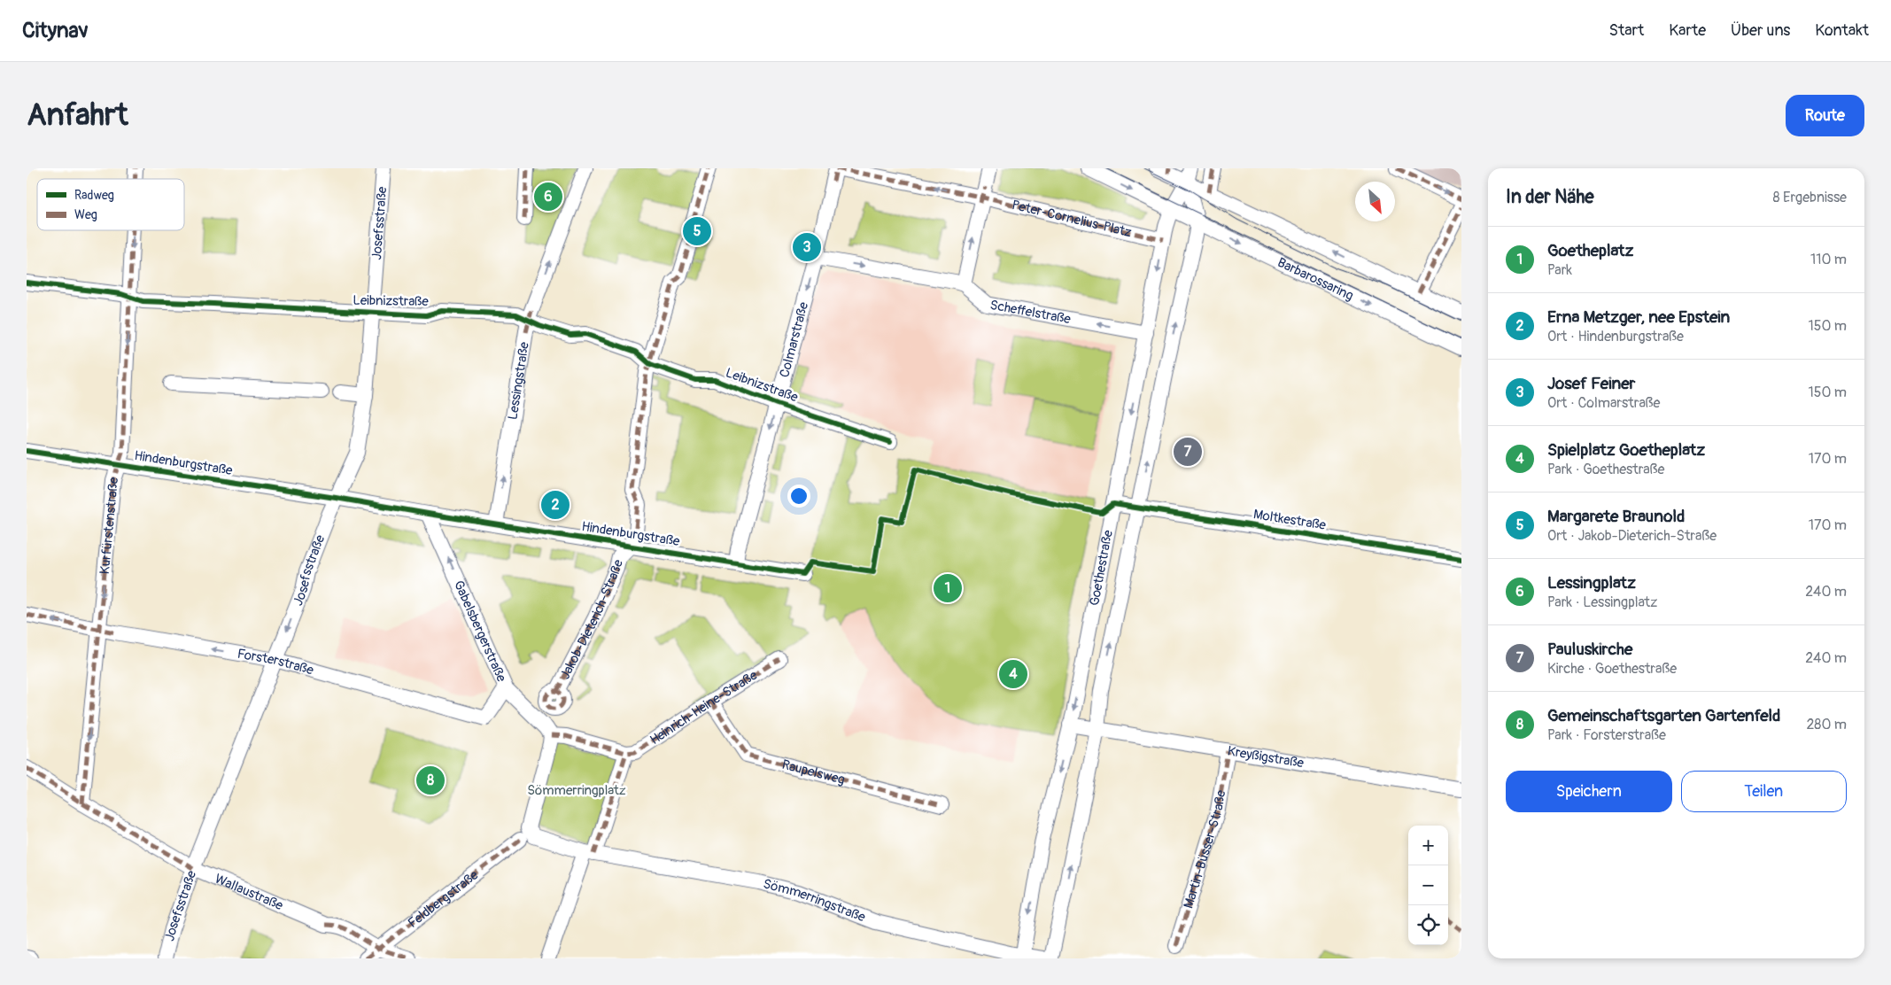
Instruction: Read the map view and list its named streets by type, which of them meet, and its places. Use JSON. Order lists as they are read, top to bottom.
{
  "streets": {
    "street": [
      "Peter-Cornelius-Platz",
      "Josefsstraße",
      "Barbarossaring",
      "Leibnizstraße",
      "Scheffelstraße",
      "Colmarstraße",
      "Lessingstraße",
      "Hindenburgstraße",
      "Moltkestraße",
      "Kurfürstenstraße",
      "Goethestraße",
      "Jakob-Dieterich-Straße",
      "Gabelsbergerstraße",
      "Forsterstraße",
      "Heinrich-Heine-Straße",
      "Kreyßigstraße",
      "Raupelsweg",
      "Martin-Büsser-Straße",
      "Wallaustraße",
      "Feldbergstraße",
      "Sömmerringstraße"
    ]
  },
  "crossings": [
    ["Peter-Cornelius-Platz", "Colmarstraße"],
    ["Peter-Cornelius-Platz", "Goethestraße"],
    ["Josefsstraße", "Leibnizstraße"],
    ["Josefsstraße", "Hindenburgstraße"],
    ["Josefsstraße", "Forsterstraße"],
    ["Josefsstraße", "Wallaustraße"],
    ["Barbarossaring", "Goethestraße"],
    ["Leibnizstraße", "Colmarstraße"],
    ["Leibnizstraße", "Lessingstraße"],
    ["Leibnizstraße", "Kurfürstenstraße"],
    ["Leibnizstraße", "Jakob-Dieterich-Straße"],
    ["Scheffelstraße", "Colmarstraße"],
    ["Scheffelstraße", "Goethestraße"],
    ["Colmarstraße", "Hindenburgstraße"],
    ["Lessingstraße", "Hindenburgstraße"],
    ["Hindenburgstraße", "Kurfürstenstraße"],
    ["Hindenburgstraße", "Jakob-Dieterich-Straße"],
    ["Hindenburgstraße", "Gabelsbergerstraße"],
    ["Moltkestraße", "Goethestraße"],
    ["Kurfürstenstraße", "Forsterstraße"],
    ["Kurfürstenstraße", "Wallaustraße"],
    ["Goethestraße", "Kreyßigstraße"],
    ["Goethestraße", "Sömmerringstraße"],
    ["Gabelsbergerstraße", "Forsterstraße"],
    ["Heinrich-Heine-Straße", "Raupelsweg"],
    ["Kreyßigstraße", "Martin-Büsser-Straße"],
    ["Wallaustraße", "Feldbergstraße"]
  ],
  "one_way": [
    "Peter-Cornelius-Platz",
    "Colmarstraße",
    "Lessingstraße",
    "Kurfürstenstraße",
    "Gabelsbergerstraße",
    "Forsterstraße"
  ],
  "parks": ["Sömmerringplatz"],
  "legend": ["Radweg", "Weg"],
  "north": "bottom right",
  "page": {
    "header": "Citynav",
    "nav": [
      "Start",
      "Karte",
      "Über uns",
      "Kontakt"
    ],
    "buttons": [
      "Route",
      ["Speichern", "Teilen"]
    ],
    "title": "Anfahrt",
    "heading": ["In der Nähe", "8 Ergebnisse"],
    "pins": [
      "6",
      "5",
      "3",
      "7",
      "2",
      "1",
      "4",
      "8"
    ],
    "list": [
      {
        "mark": "1",
        "name": "Goetheplatz",
        "note": "Park",
        "value": "110 m"
      },
      {
        "mark": "2",
        "name": "Erna Metzger, nee Epstein",
        "note": "Ort · Hindenburgstraße",
        "value": "150 m"
      },
      {
        "mark": "3",
        "name": "Josef Feiner",
        "note": "Ort · Colmarstraße",
        "value": "150 m"
      },
      {
        "mark": "4",
        "name": "Spielplatz Goetheplatz",
        "note": "Park · Goethestraße",
        "value": "170 m"
      },
      {
        "mark": "5",
        "name": "Margarete Braunold",
        "note": "Ort · Jakob-Dieterich-Straße",
        "value": "170 m"
      },
      {
        "mark": "6",
        "name": "Lessingplatz",
        "note": "Park · Lessingplatz",
        "value": "240 m"
      },
      {
        "mark": "7",
        "name": "Pauluskirche",
        "note": "Kirche · Goethestraße",
        "value": "240 m"
      },
      {
        "mark": "8",
        "name": "Gemeinschaftsgarten Gartenfeld",
        "note": "Park · Forsterstraße",
        "value": "280 m"
      }
    ],
    "map_buttons": ["+", "−"]
  }
}
